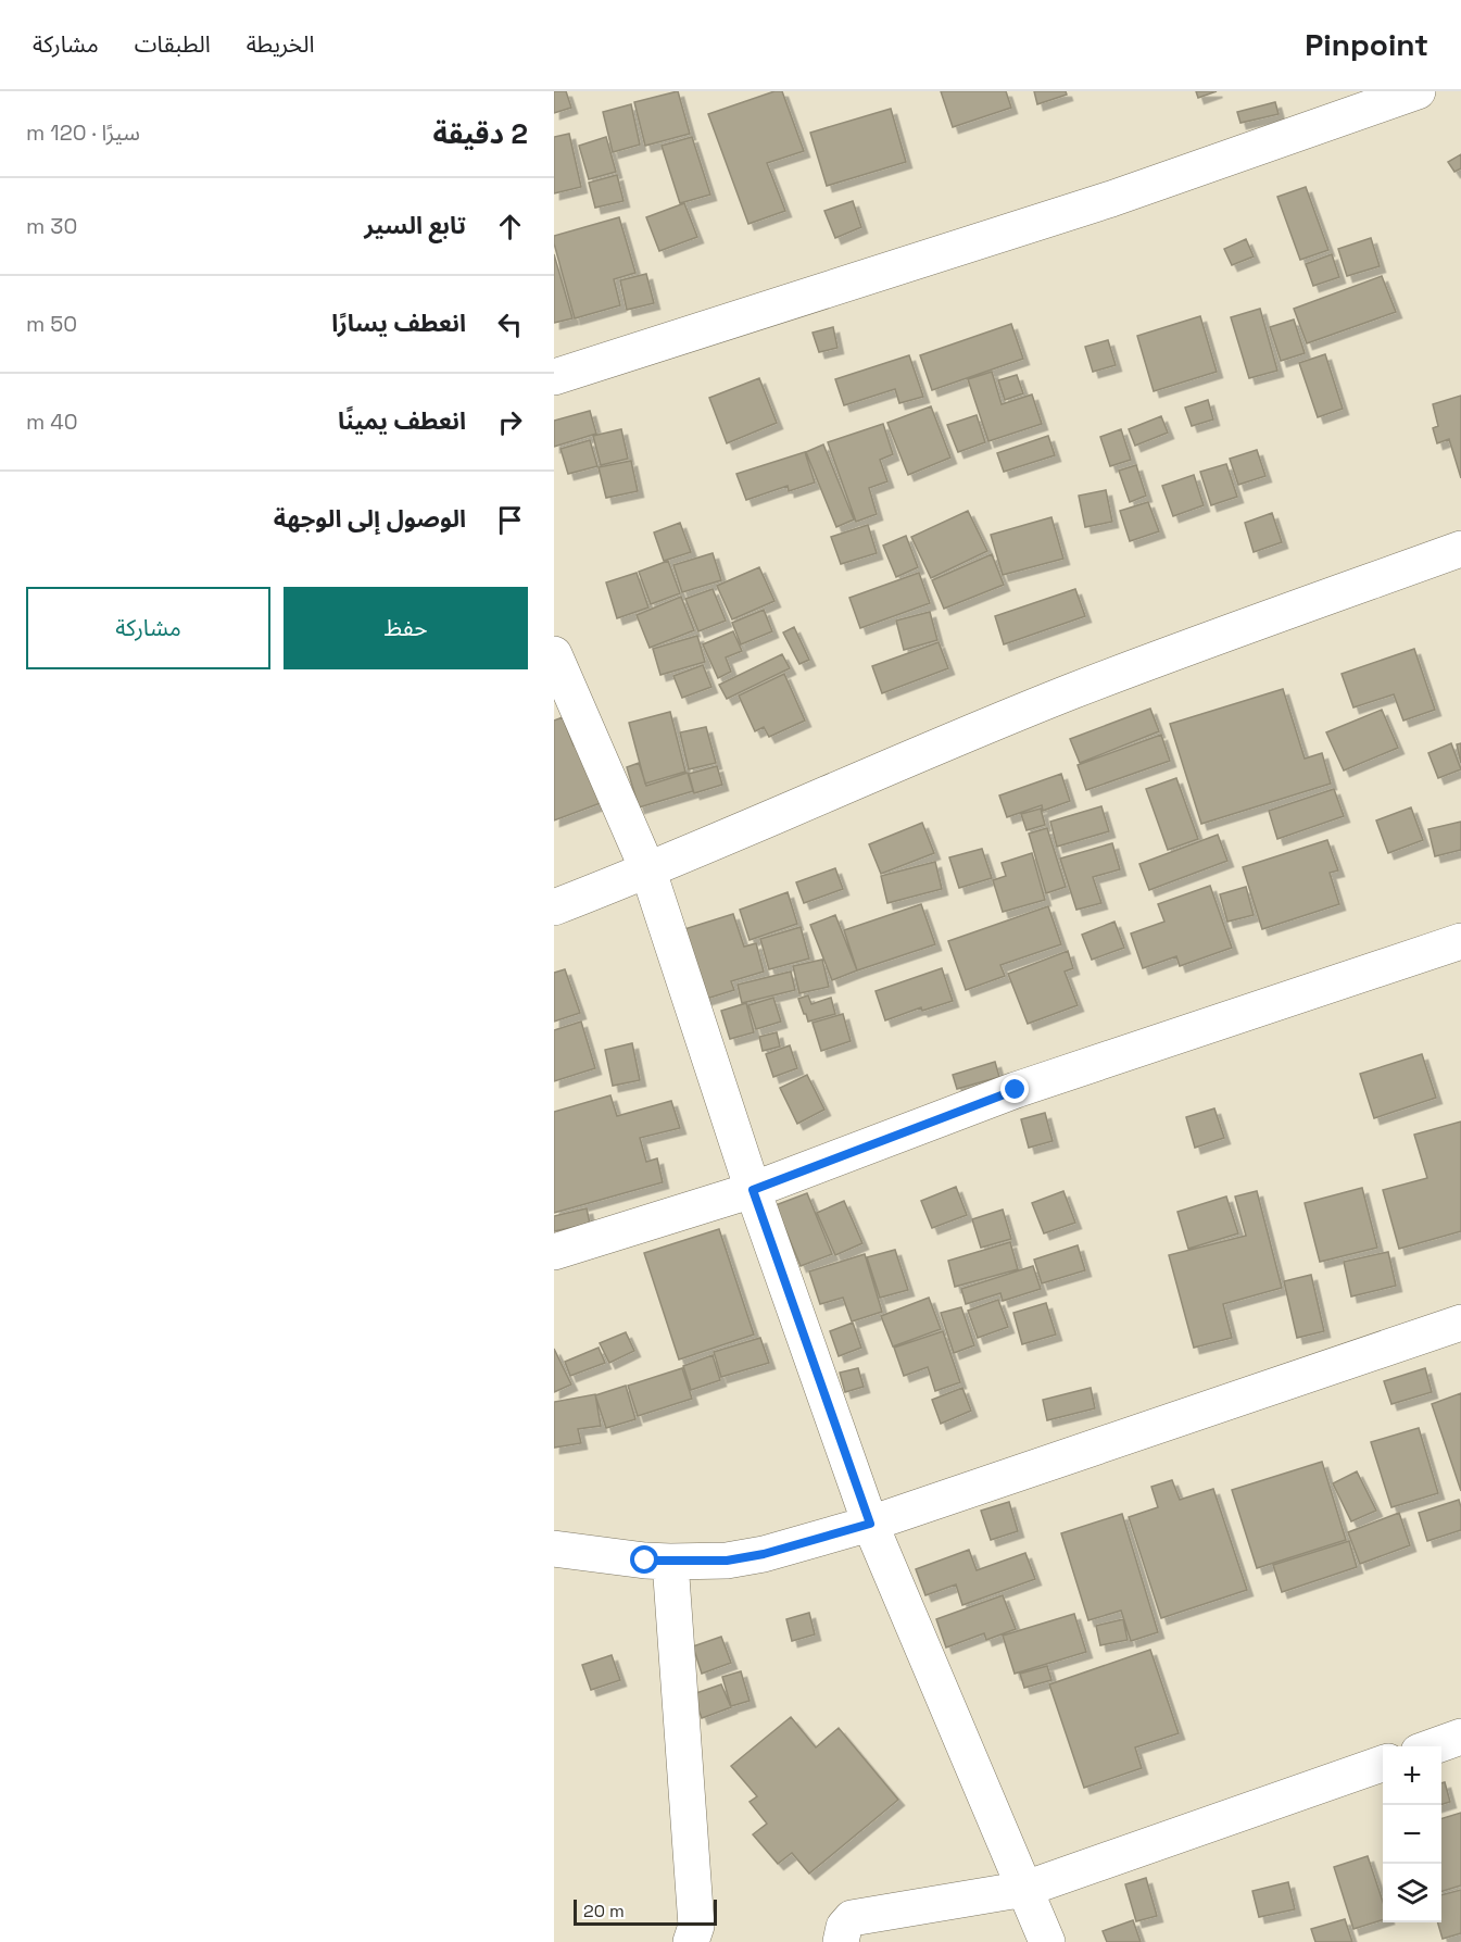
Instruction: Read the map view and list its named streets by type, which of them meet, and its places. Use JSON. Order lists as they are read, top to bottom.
{
  "scale_bar": "20 m",
  "page": {
    "header": "Pinpoint",
    "nav": ["الخريطة", "الطبقات", "مشاركة"],
    "heading": ["2 دقيقة", "سيرًا · 120 m"],
    "list": [
      ["تابع السير", "30 m"],
      ["انعطف يسارًا", "50 m"],
      ["انعطف يمينًا", "40 m"],
      "الوصول إلى الوجهة"
    ],
    "buttons": ["حفظ", "مشاركة"],
    "map_buttons": ["+", "−"],
    "scale": "20 m"
  }
}
